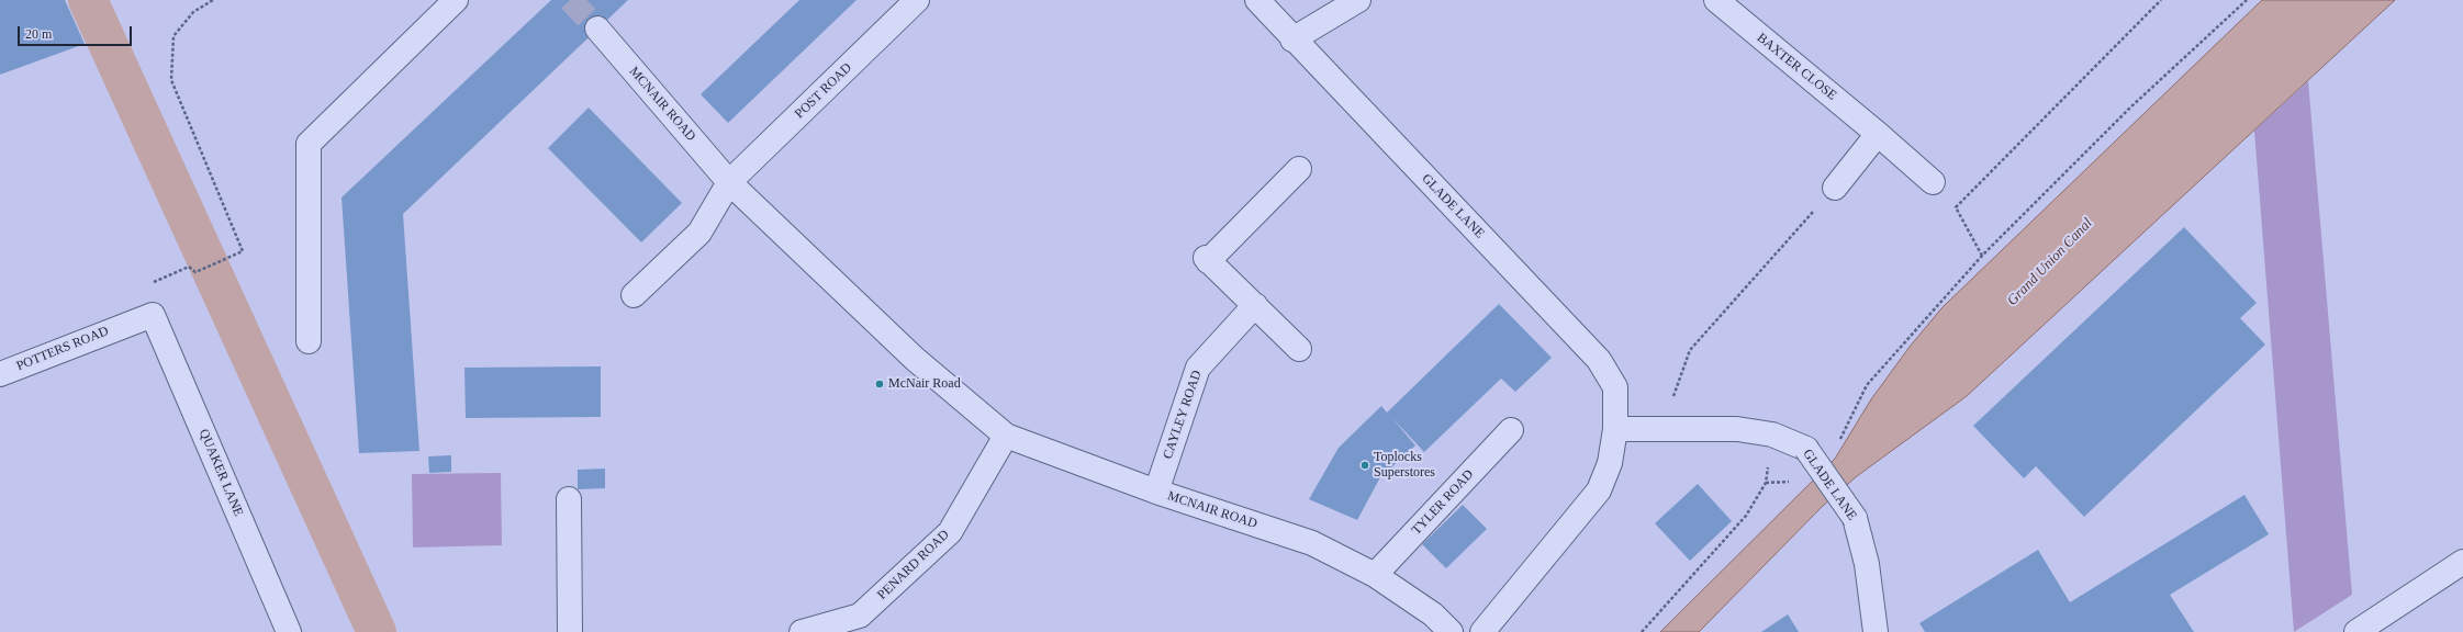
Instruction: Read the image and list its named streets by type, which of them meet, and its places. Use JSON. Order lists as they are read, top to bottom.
{
  "streets": {
    "street": [
      "BAXTER CLOSE",
      "POST ROAD",
      "MCNAIR ROAD",
      "GLADE LANE",
      "POTTERS ROAD",
      "CAYLEY ROAD",
      "QUAKER LANE",
      "TYLER ROAD",
      "PENARD ROAD"
    ]
  },
  "crossings": [
    ["POST ROAD", "MCNAIR ROAD"],
    ["MCNAIR ROAD", "CAYLEY ROAD"],
    ["MCNAIR ROAD", "TYLER ROAD"],
    ["MCNAIR ROAD", "PENARD ROAD"],
    ["POTTERS ROAD", "QUAKER LANE"]
  ],
  "water": ["Grand Union Canal"],
  "places": ["McNair Road", "Toplocks Superstores"],
  "scale_bar": "20 m"
}
